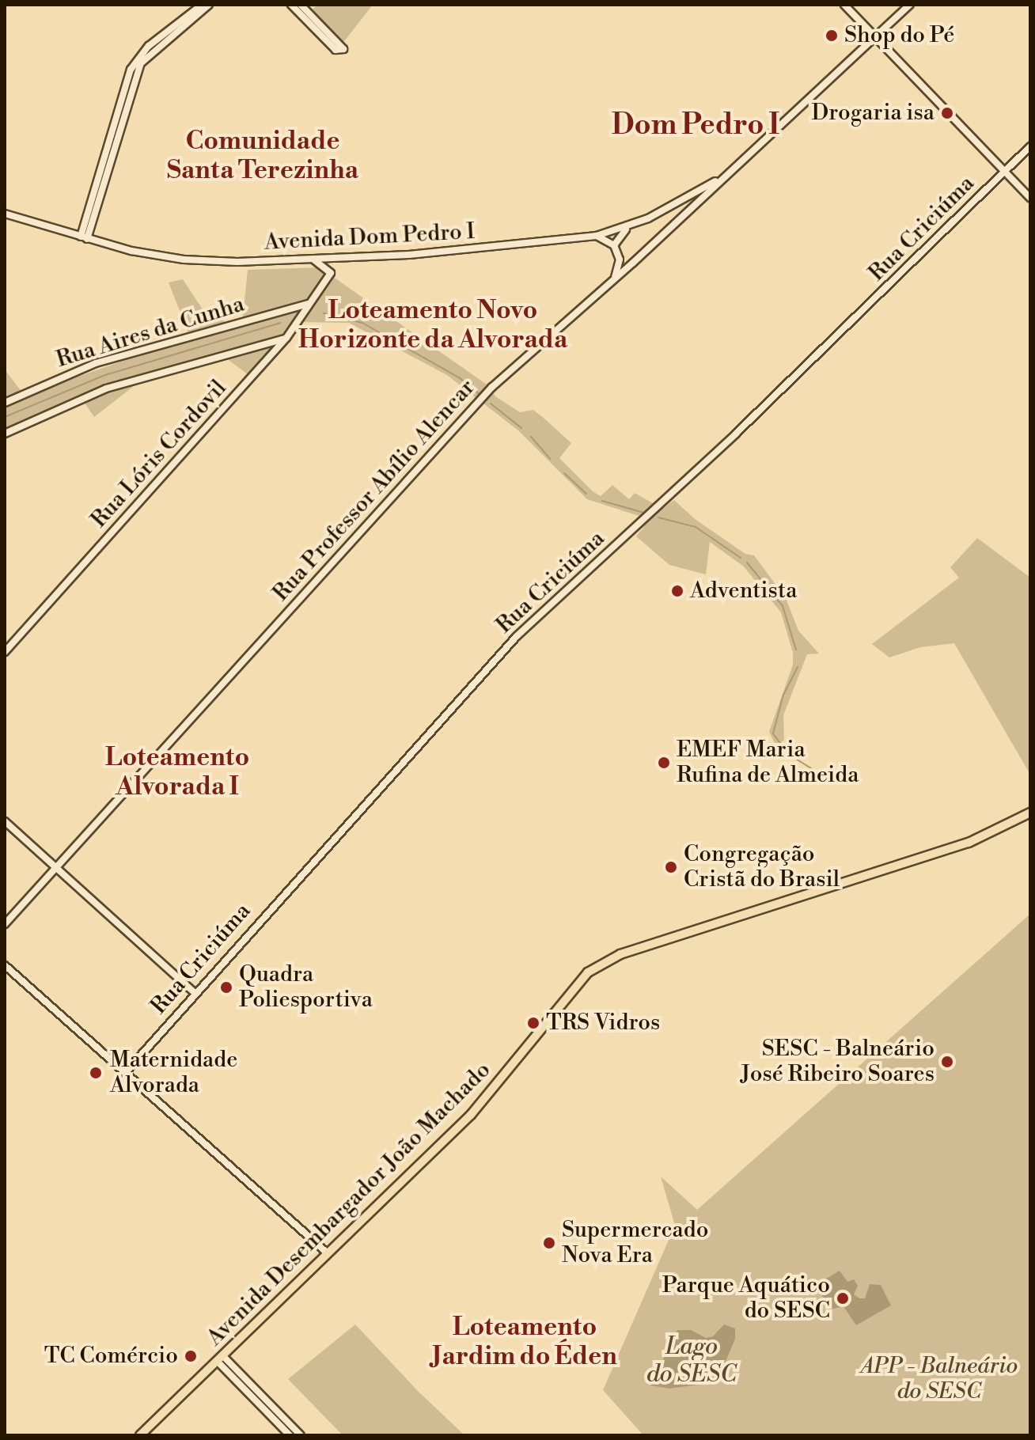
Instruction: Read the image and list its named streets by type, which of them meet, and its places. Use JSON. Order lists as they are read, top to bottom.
{
  "streets": {
    "main road": ["Avenida Desembargador João Machado"],
    "street": [
      "Rua Criciúma",
      "Avenida Dom Pedro I",
      "Rua Aires da Cunha",
      "Rua Lóris Cordovil",
      "Rua Professor Abílio Alencar"
    ]
  },
  "crossings": [
    ["Avenida Dom Pedro I", "Rua Lóris Cordovil"],
    ["Avenida Dom Pedro I", "Rua Professor Abílio Alencar"],
    ["Rua Aires da Cunha", "Rua Lóris Cordovil"]
  ],
  "districts": [
    "Dom Pedro I",
    "Comunidade Santa Terezinha",
    "Loteamento Novo Horizonte da Alvorada",
    "Loteamento Alvorada I",
    "Loteamento Jardim do Éden"
  ],
  "water": ["Lago do SESC"],
  "parks": ["APP - Balneário do SESC"],
  "places": [
    "Shop do Pé",
    "Drogaria isa",
    "Adventista",
    "EMEF Maria Rufina de Almeida",
    "Congregação Cristã do Brasil",
    "Quadra Poliesportiva",
    "TRS Vidros",
    "SESC - Balneário José Ribeiro Soares",
    "Maternidade Alvorada",
    "Supermercado Nova Era",
    "Parque Aquático do SESC",
    "TC Comércio"
  ]
}
